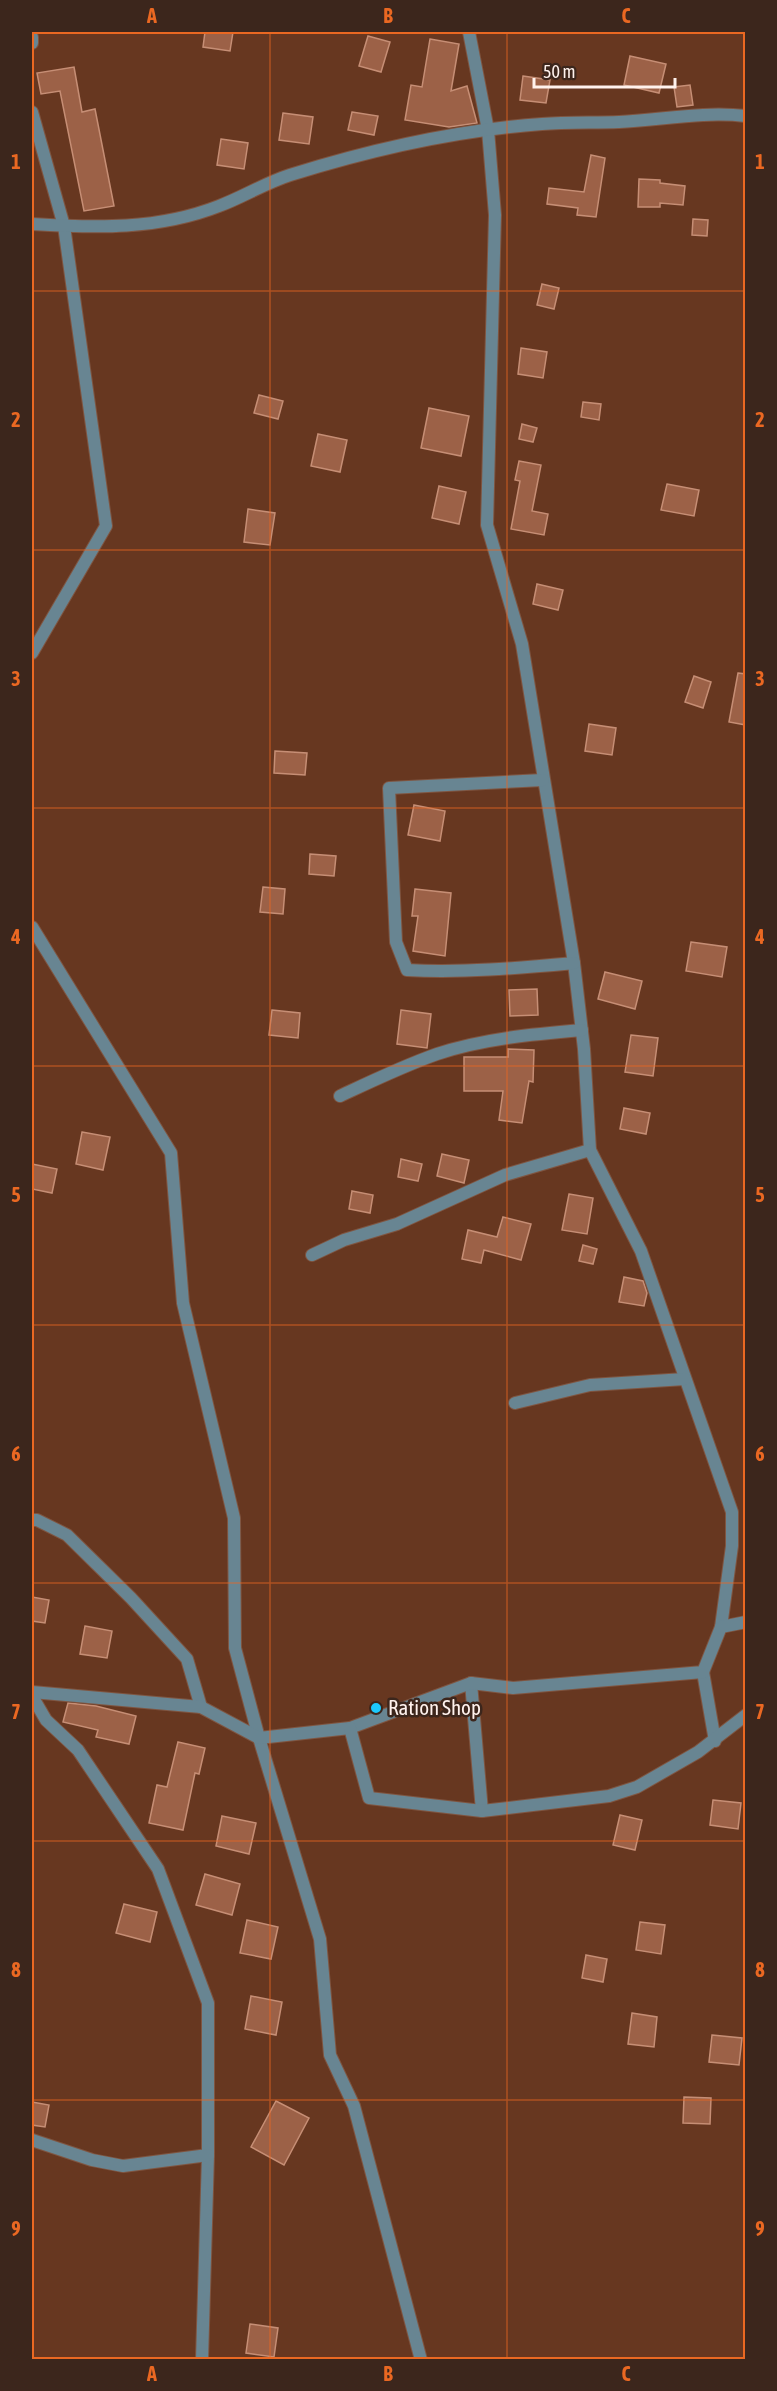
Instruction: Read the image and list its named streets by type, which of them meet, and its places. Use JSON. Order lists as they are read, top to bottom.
{
  "places": ["Ration Shop"],
  "scale_bar": "50 m",
  "grid": {
    "columns": ["A", "B", "C"],
    "rows": [
      "1",
      "2",
      "3",
      "4",
      "5",
      "6",
      "7",
      "8",
      "9"
    ]
  }
}
